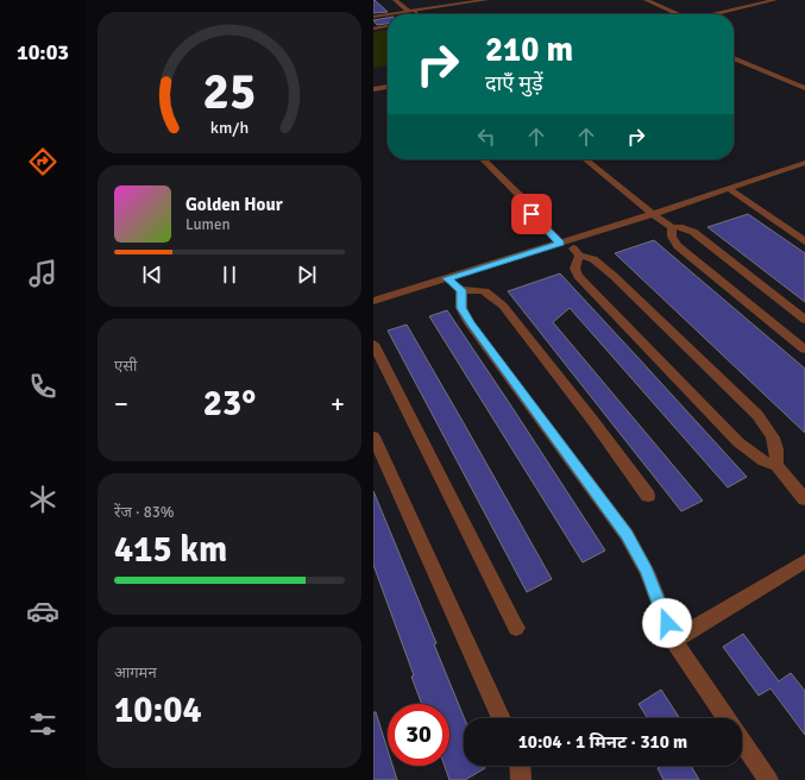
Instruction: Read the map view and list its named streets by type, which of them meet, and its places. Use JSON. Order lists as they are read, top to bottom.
{
  "page": {
    "tabs": "10:03",
    "turn": ["210 m", "दाएँ मुड़ें"],
    "song": ["Golden Hour", "Lumen"],
    "tile": [
      "एसी",
      ["रेंज · 83%", "415 km"],
      ["आगमन", "10:04"]
    ],
    "heat": ["−", "23°", "+"],
    "limit": "30",
    "trip": "10:04 · 1 मिनट · 310 m",
    "gauge": ["25", "km/h"]
  }
}
